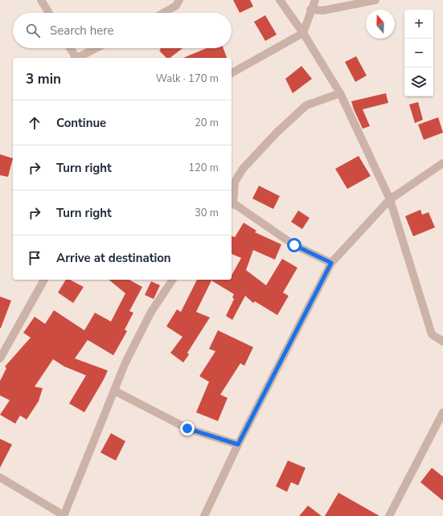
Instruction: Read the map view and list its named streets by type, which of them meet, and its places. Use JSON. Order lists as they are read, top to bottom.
{
  "north": "top",
  "page": {
    "map_buttons": ["+", "−"],
    "search": "Search here",
    "heading": ["3 min", "Walk · 170 m"],
    "list": [
      ["Continue", "20 m"],
      ["Turn right", "120 m"],
      ["Turn right", "30 m"],
      "Arrive at destination"
    ]
  }
}
